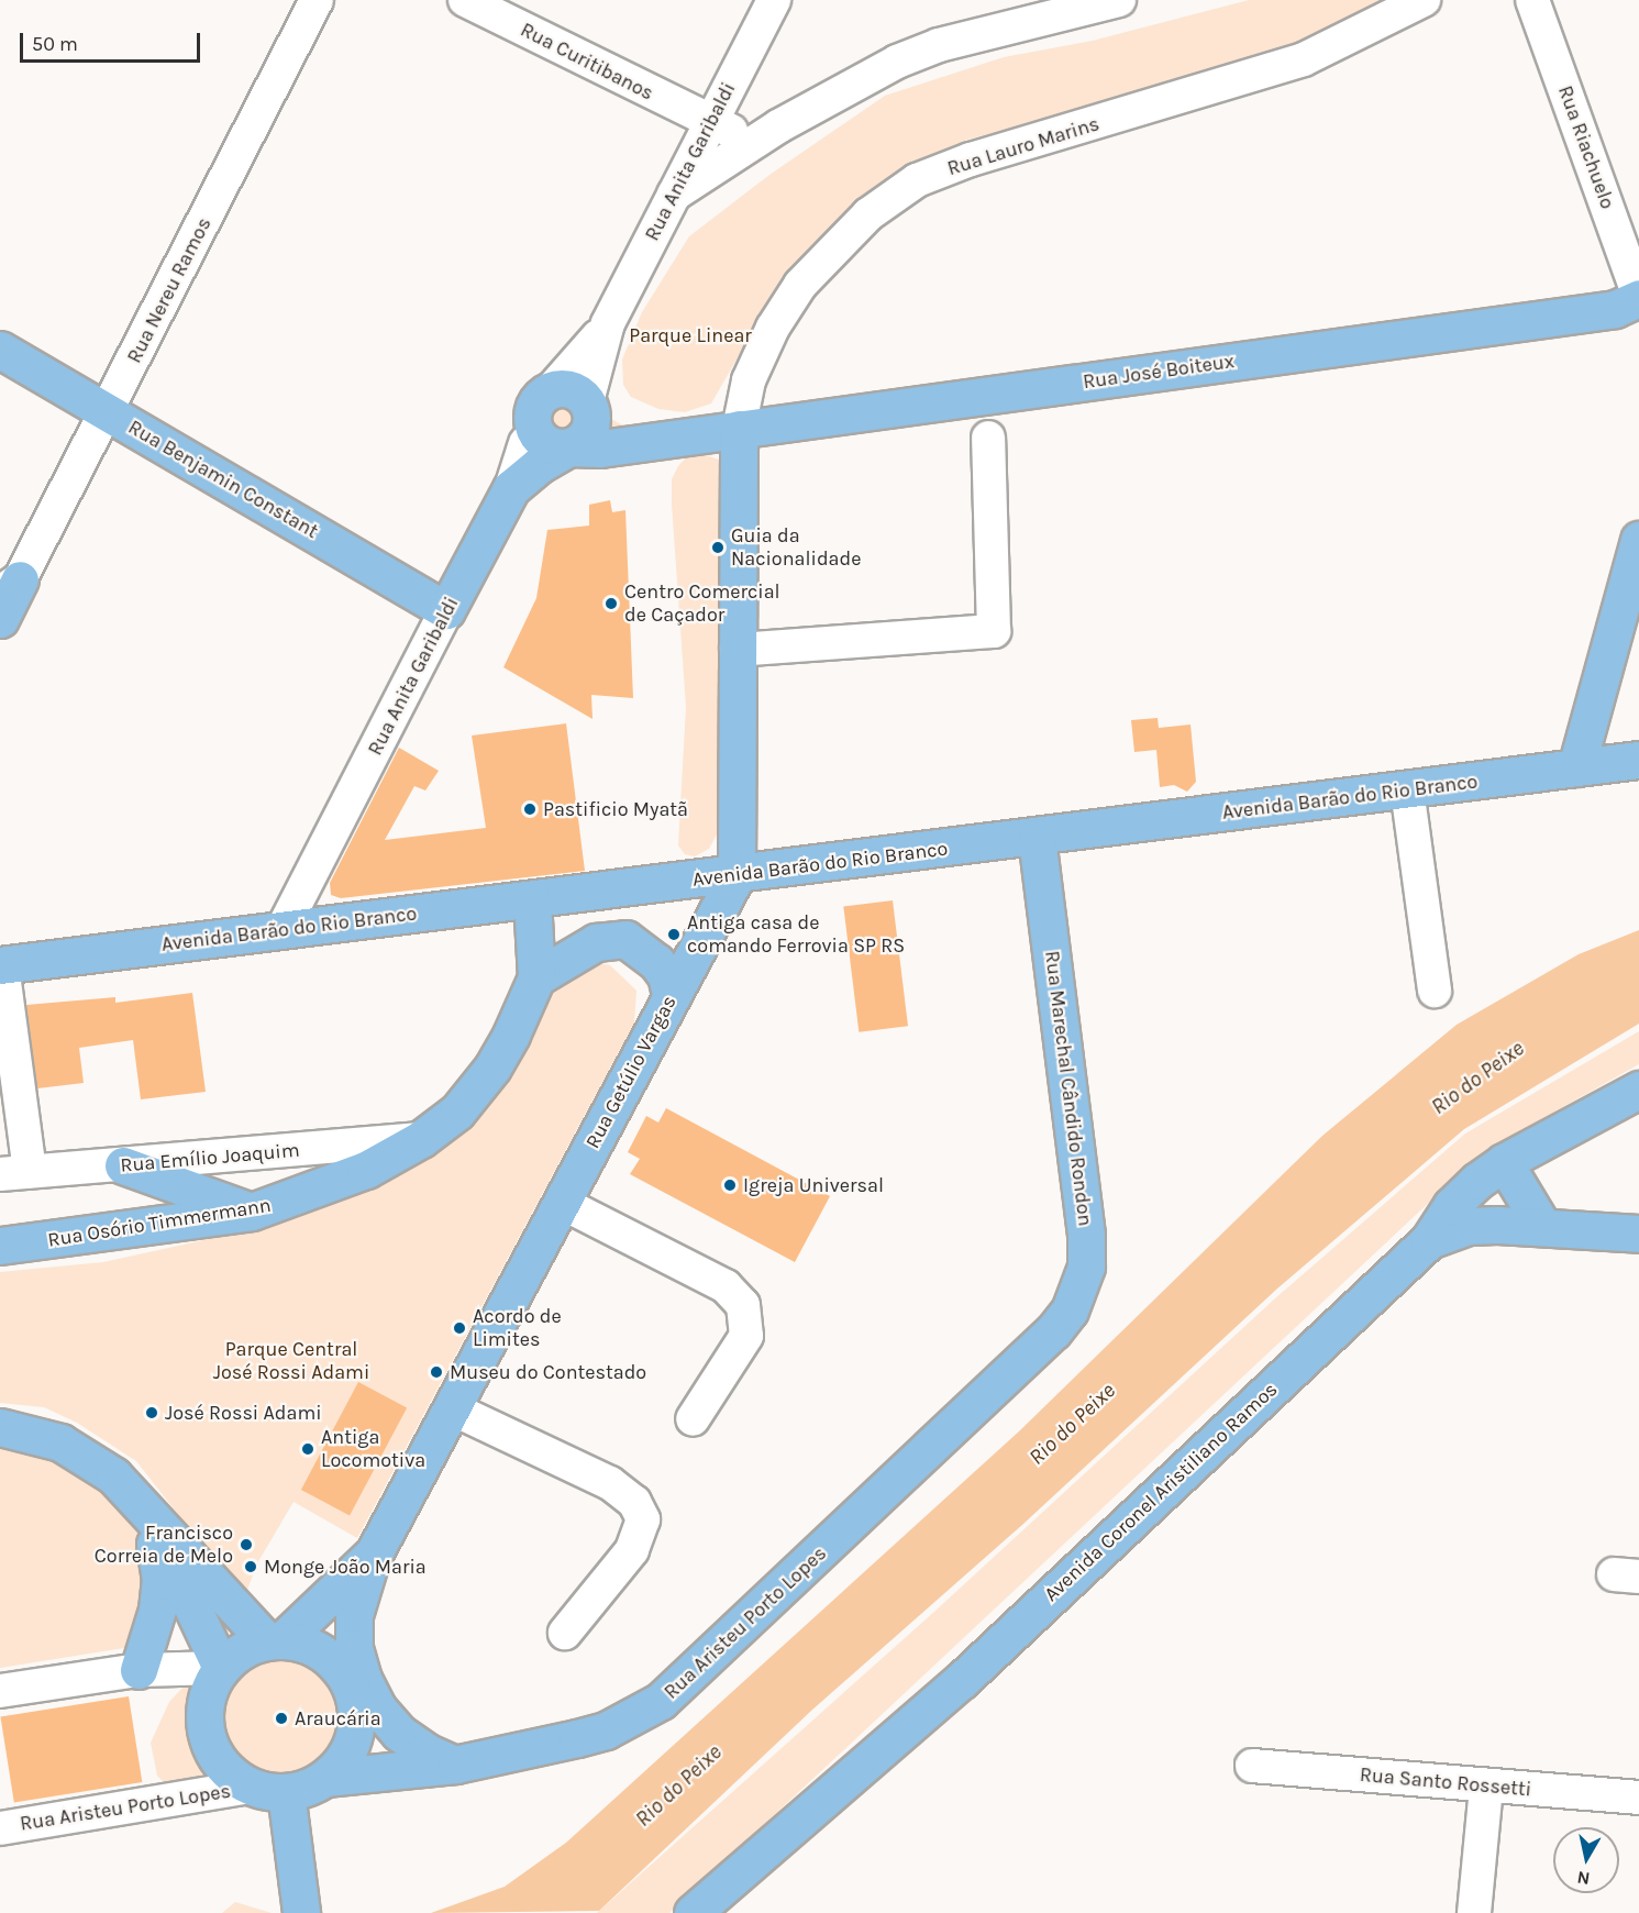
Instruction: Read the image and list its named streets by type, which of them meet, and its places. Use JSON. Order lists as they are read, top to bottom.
{
  "streets": {
    "main road": [
      "Rua Anita Garibaldi",
      "Rua José Boiteux",
      "Rua Benjamin Constant",
      "Avenida Barão do Rio Branco",
      "Rua Getúlio Vargas",
      "Rua Marechal Cândido Rondon",
      "Rua Osório Timmermann",
      "Avenida Coronel Aristiliano Ramos",
      "Rua Aristeu Porto Lopes"
    ],
    "street": [
      "Rua Curitibanos",
      "Rua Lauro Marins",
      "Rua Riachuelo",
      "Rua Nereu Ramos",
      "Rua Emílio Joaquim",
      "Rua Santo Rossetti"
    ]
  },
  "crossings": [
    ["Rua Curitibanos", "Rua Anita Garibaldi"],
    ["Rua Lauro Marins", "Rua José Boiteux"],
    ["Rua Lauro Marins", "Rua Getúlio Vargas"],
    ["Rua Riachuelo", "Rua José Boiteux"],
    ["Rua Anita Garibaldi", "Rua José Boiteux"],
    ["Rua Anita Garibaldi", "Rua Benjamin Constant"],
    ["Rua Anita Garibaldi", "Avenida Barão do Rio Branco"],
    ["Rua Nereu Ramos", "Rua Benjamin Constant"],
    ["Rua José Boiteux", "Rua Getúlio Vargas"],
    ["Avenida Barão do Rio Branco", "Rua Getúlio Vargas"],
    ["Avenida Barão do Rio Branco", "Rua Marechal Cândido Rondon"],
    ["Avenida Barão do Rio Branco", "Rua Osório Timmermann"],
    ["Rua Getúlio Vargas", "Rua Aristeu Porto Lopes"],
    ["Rua Marechal Cândido Rondon", "Rua Aristeu Porto Lopes"],
    ["Rua Emílio Joaquim", "Rua Osório Timmermann"]
  ],
  "water": ["Rio do Peixe"],
  "parks": ["Parque Linear", "Parque Central José Rossi Adami"],
  "places": [
    "Guia da Nacionalidade",
    "Centro Comercial de Caçador",
    "Pastificio Myatã",
    "Antiga casa de comando Ferrovia SP RS",
    "Igreja Universal",
    "Acordo de Limites",
    "Museu do Contestado",
    "José Rossi Adami",
    "Antiga Locomotiva",
    "Francisco Correia de Melo",
    "Monge João Maria",
    "Araucária"
  ],
  "scale_bar": "50 m",
  "north": "bottom"
}
